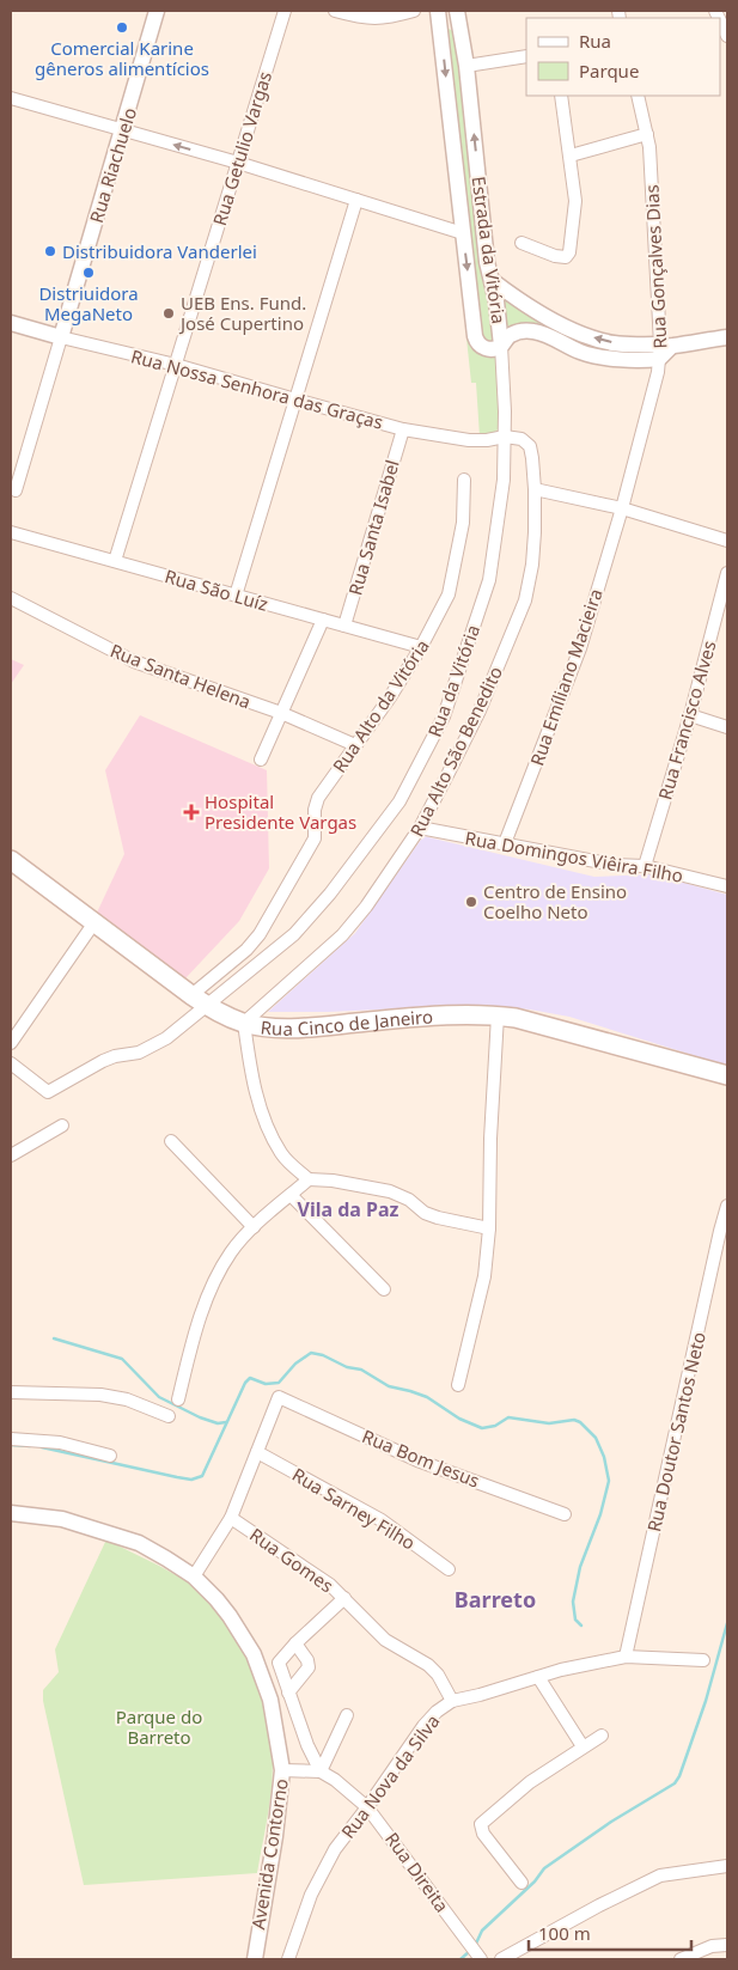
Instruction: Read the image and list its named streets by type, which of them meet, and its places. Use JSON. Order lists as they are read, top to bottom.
{
  "streets": {
    "main road": ["Rua Cinco de Janeiro"],
    "street": [
      "Rua Getulio Vargas",
      "Rua Riachuelo",
      "Estrada da Vitória",
      "Rua Gonçalves Dias",
      "Rua Nossa Senhora das Graças",
      "Rua Santa Isabel",
      "Rua São Luíz",
      "Rua Santa Helena",
      "Rua Emíliano Macieira",
      "Rua da Vitória",
      "Rua Alto da Vitória",
      "Rua Francisco Alves",
      "Rua Alto São Benedito",
      "Rua Domingos Viêira Filho",
      "Rua Doutor Santos Neto",
      "Rua Bom Jesus",
      "Rua Sarney Filho",
      "Rua Gomes",
      "Rua Nova da Silva",
      "Avenida Contorno",
      "Rua Direita"
    ]
  },
  "crossings": [
    ["Rua Getulio Vargas", "Rua Nossa Senhora das Graças"],
    ["Rua Getulio Vargas", "Rua São Luíz"],
    ["Rua Riachuelo", "Rua Nossa Senhora das Graças"],
    ["Estrada da Vitória", "Rua da Vitória"],
    ["Rua Gonçalves Dias", "Rua Emíliano Macieira"],
    ["Rua Nossa Senhora das Graças", "Rua Santa Isabel"],
    ["Rua Nossa Senhora das Graças", "Rua da Vitória"],
    ["Rua Nossa Senhora das Graças", "Rua Alto São Benedito"],
    ["Rua Santa Isabel", "Rua São Luíz"],
    ["Rua São Luíz", "Rua Alto da Vitória"],
    ["Rua Santa Helena", "Rua Alto da Vitória"],
    ["Rua Emíliano Macieira", "Rua Domingos Viêira Filho"],
    ["Rua da Vitória", "Rua Alto São Benedito"],
    ["Rua da Vitória", "Rua Cinco de Janeiro"],
    ["Rua Alto da Vitória", "Rua Cinco de Janeiro"],
    ["Rua Francisco Alves", "Rua Domingos Viêira Filho"],
    ["Rua Alto São Benedito", "Rua Domingos Viêira Filho"],
    ["Rua Alto São Benedito", "Rua Cinco de Janeiro"],
    ["Rua Doutor Santos Neto", "Rua Nova da Silva"],
    ["Rua Bom Jesus", "Rua Sarney Filho"],
    ["Rua Gomes", "Rua Nova da Silva"],
    ["Rua Nova da Silva", "Rua Direita"]
  ],
  "districts": ["Vila da Paz", "Barreto"],
  "parks": ["Parque do Barreto"],
  "places": {
    "other": [
      "Comercial Karine gêneros alimentícios",
      "Distribuidora Vanderlei",
      "Distriuidora MegaNeto",
      "UEB Ens. Fund. José Cupertino",
      "Centro de Ensino Coelho Neto"
    ],
    "health": ["Hospital Presidente Vargas"]
  },
  "legend": ["Rua", "Parque"],
  "scale_bar": "100 m"
}
